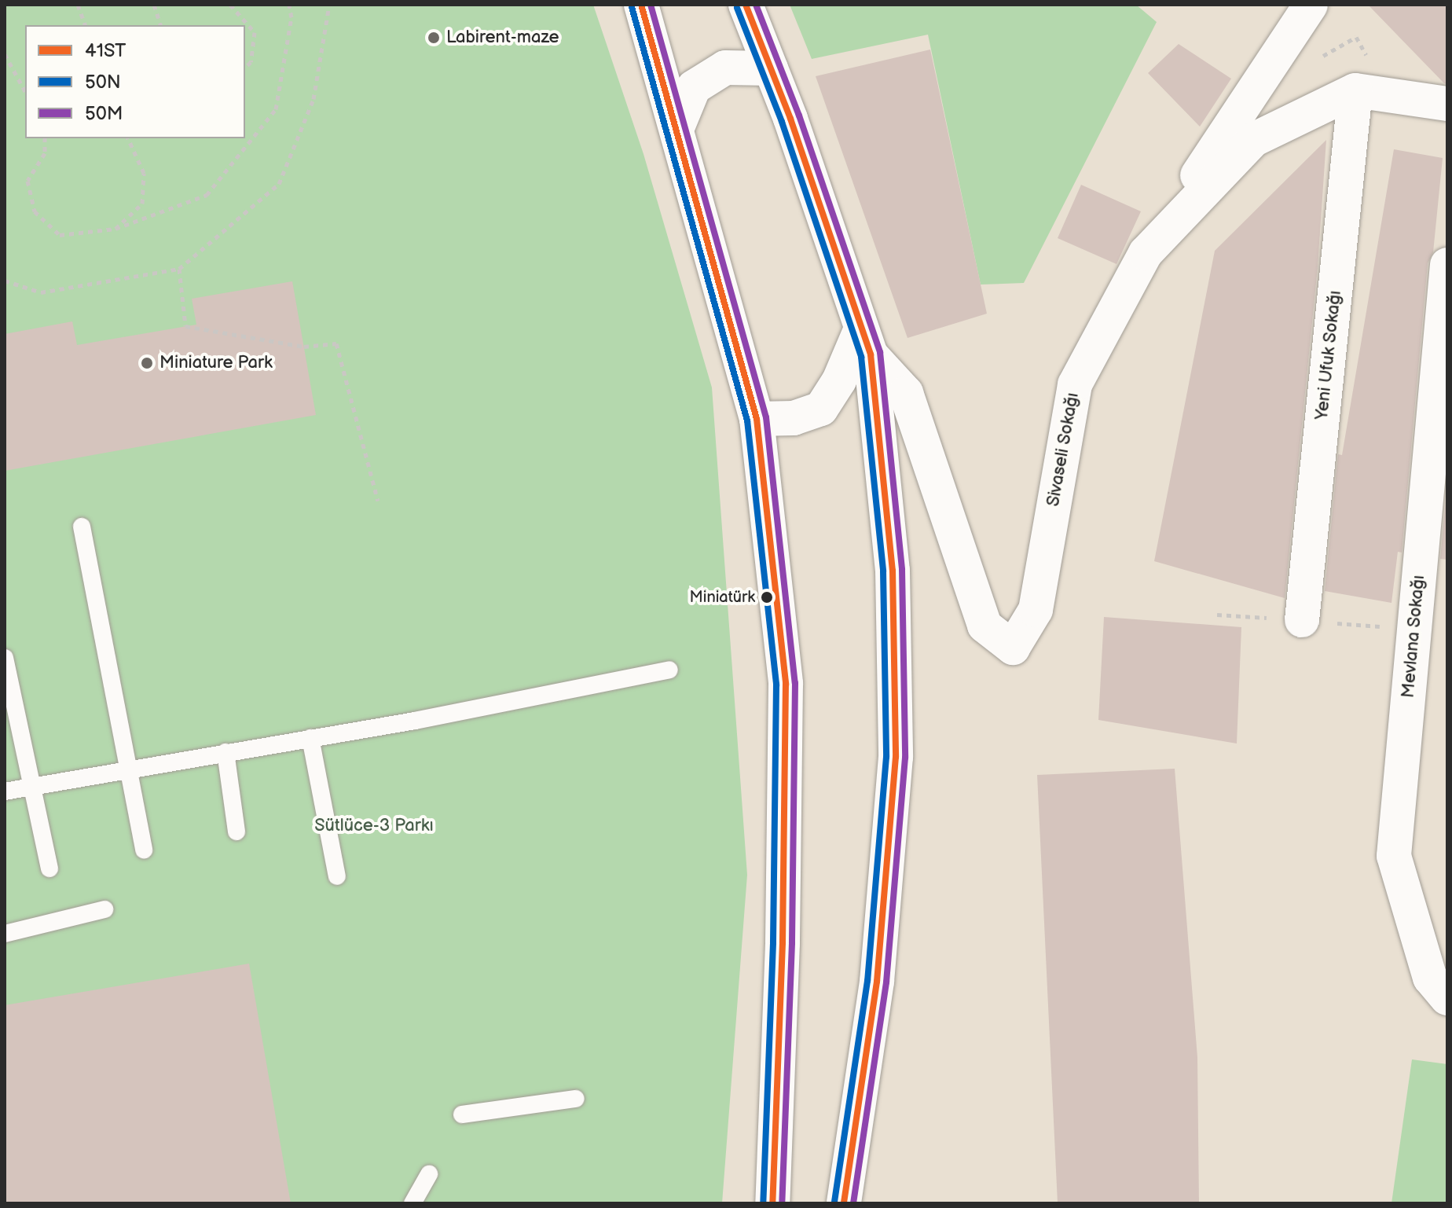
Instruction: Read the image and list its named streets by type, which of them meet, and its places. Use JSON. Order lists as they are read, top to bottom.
{
  "streets": {
    "main road": ["Yeni Ufuk Sokağı", "Sivaseli Sokağı", "Mevlana Sokağı"]
  },
  "crossings": [
    ["Yeni Ufuk Sokağı", "Sivaseli Sokağı"]
  ],
  "parks": ["Sütlüce-3 Parkı"],
  "places": ["Labirent-maze", "Miniature Park", "Miniatürk"],
  "lines": ["transit line 41ST", "transit line 50M", "transit line 50N"],
  "legend": ["41ST", "50N", "50M"]
}
